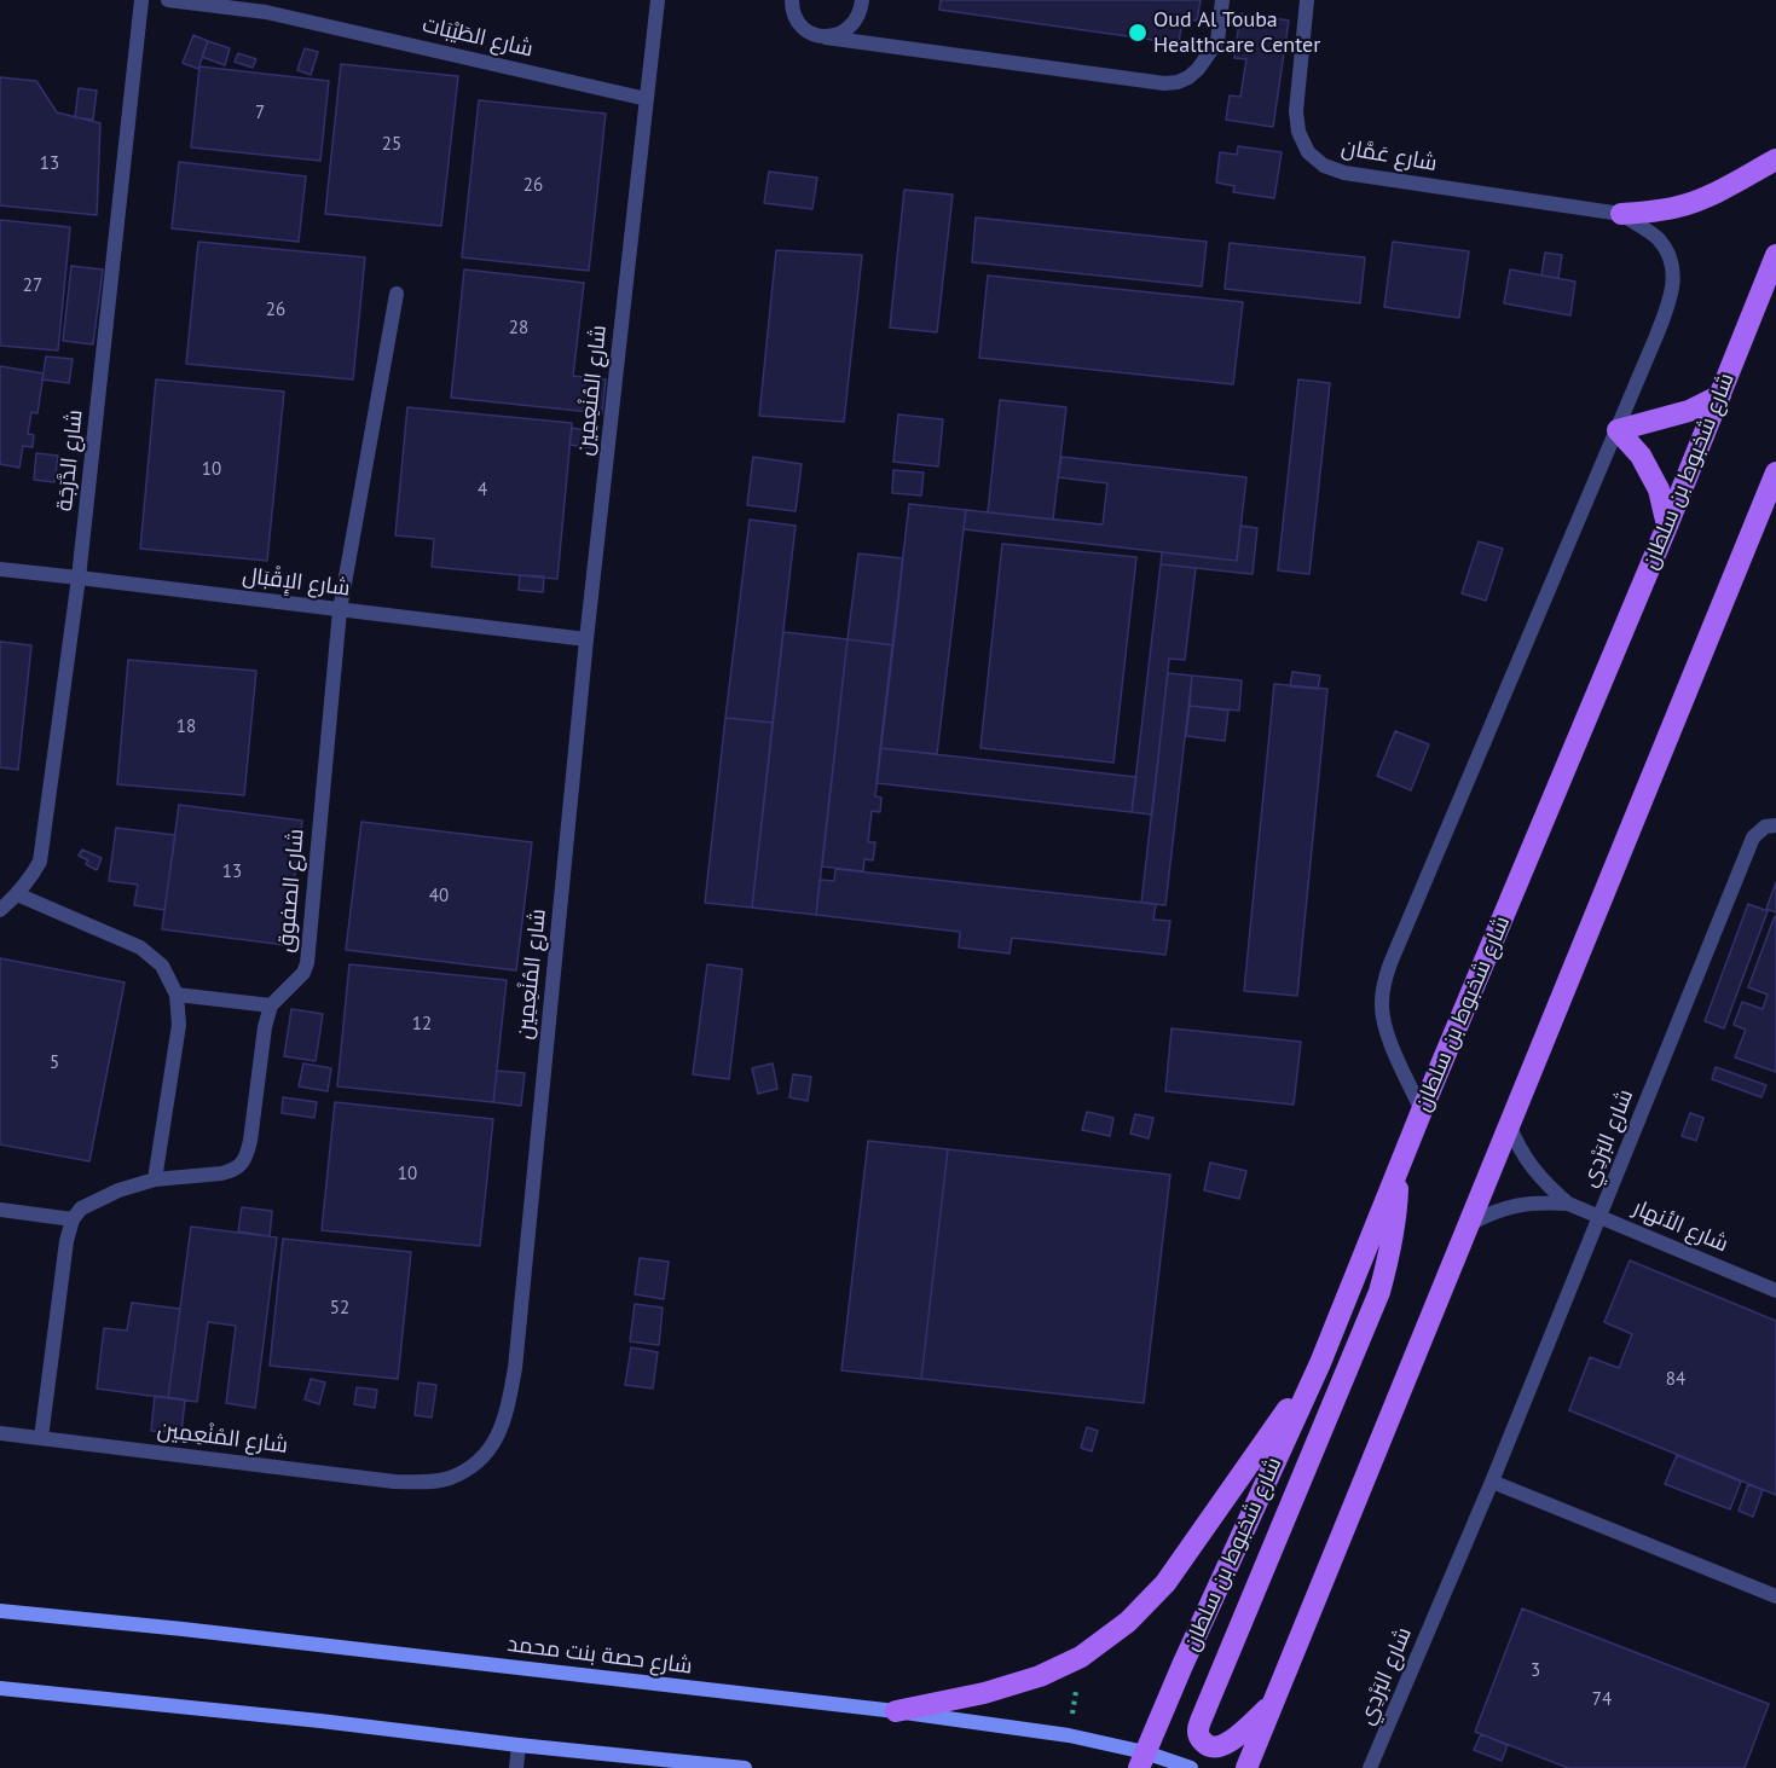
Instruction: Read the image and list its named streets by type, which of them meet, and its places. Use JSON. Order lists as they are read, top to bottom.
{
  "streets": {
    "main road": ["شارع شخبوط بن سلطان", "شارع حصة بنت محمد"],
    "street": [
      "شارع الطَيْبَات",
      "شارع عَمَّان",
      "شارع المُنْعِمِين",
      "شارع الدَّرَجَة",
      "شارع الإِقْبَال",
      "شارع الصفوق",
      "شارع البَرْدِي",
      "شارع الأنهار"
    ]
  },
  "crossings": [
    ["شارع الطَيْبَات", "شارع المُنْعِمِين"],
    ["شارع المُنْعِمِين", "شارع الإِقْبَال"],
    ["شارع الدَّرَجَة", "شارع الإِقْبَال"],
    ["شارع شخبوط بن سلطان", "شارع حصة بنت محمد"],
    ["شارع الإِقْبَال", "شارع الصفوق"],
    ["شارع البَرْدِي", "شارع الأنهار"]
  ],
  "places": ["Oud Al Touba Healthcare Center"],
  "house_numbers": [
    "7",
    "25",
    "13",
    "26",
    "27",
    "26",
    "28",
    "10",
    "4",
    "18",
    "13",
    "40",
    "12",
    "5",
    "10",
    "52",
    "84",
    "3",
    "74"
  ]
}
